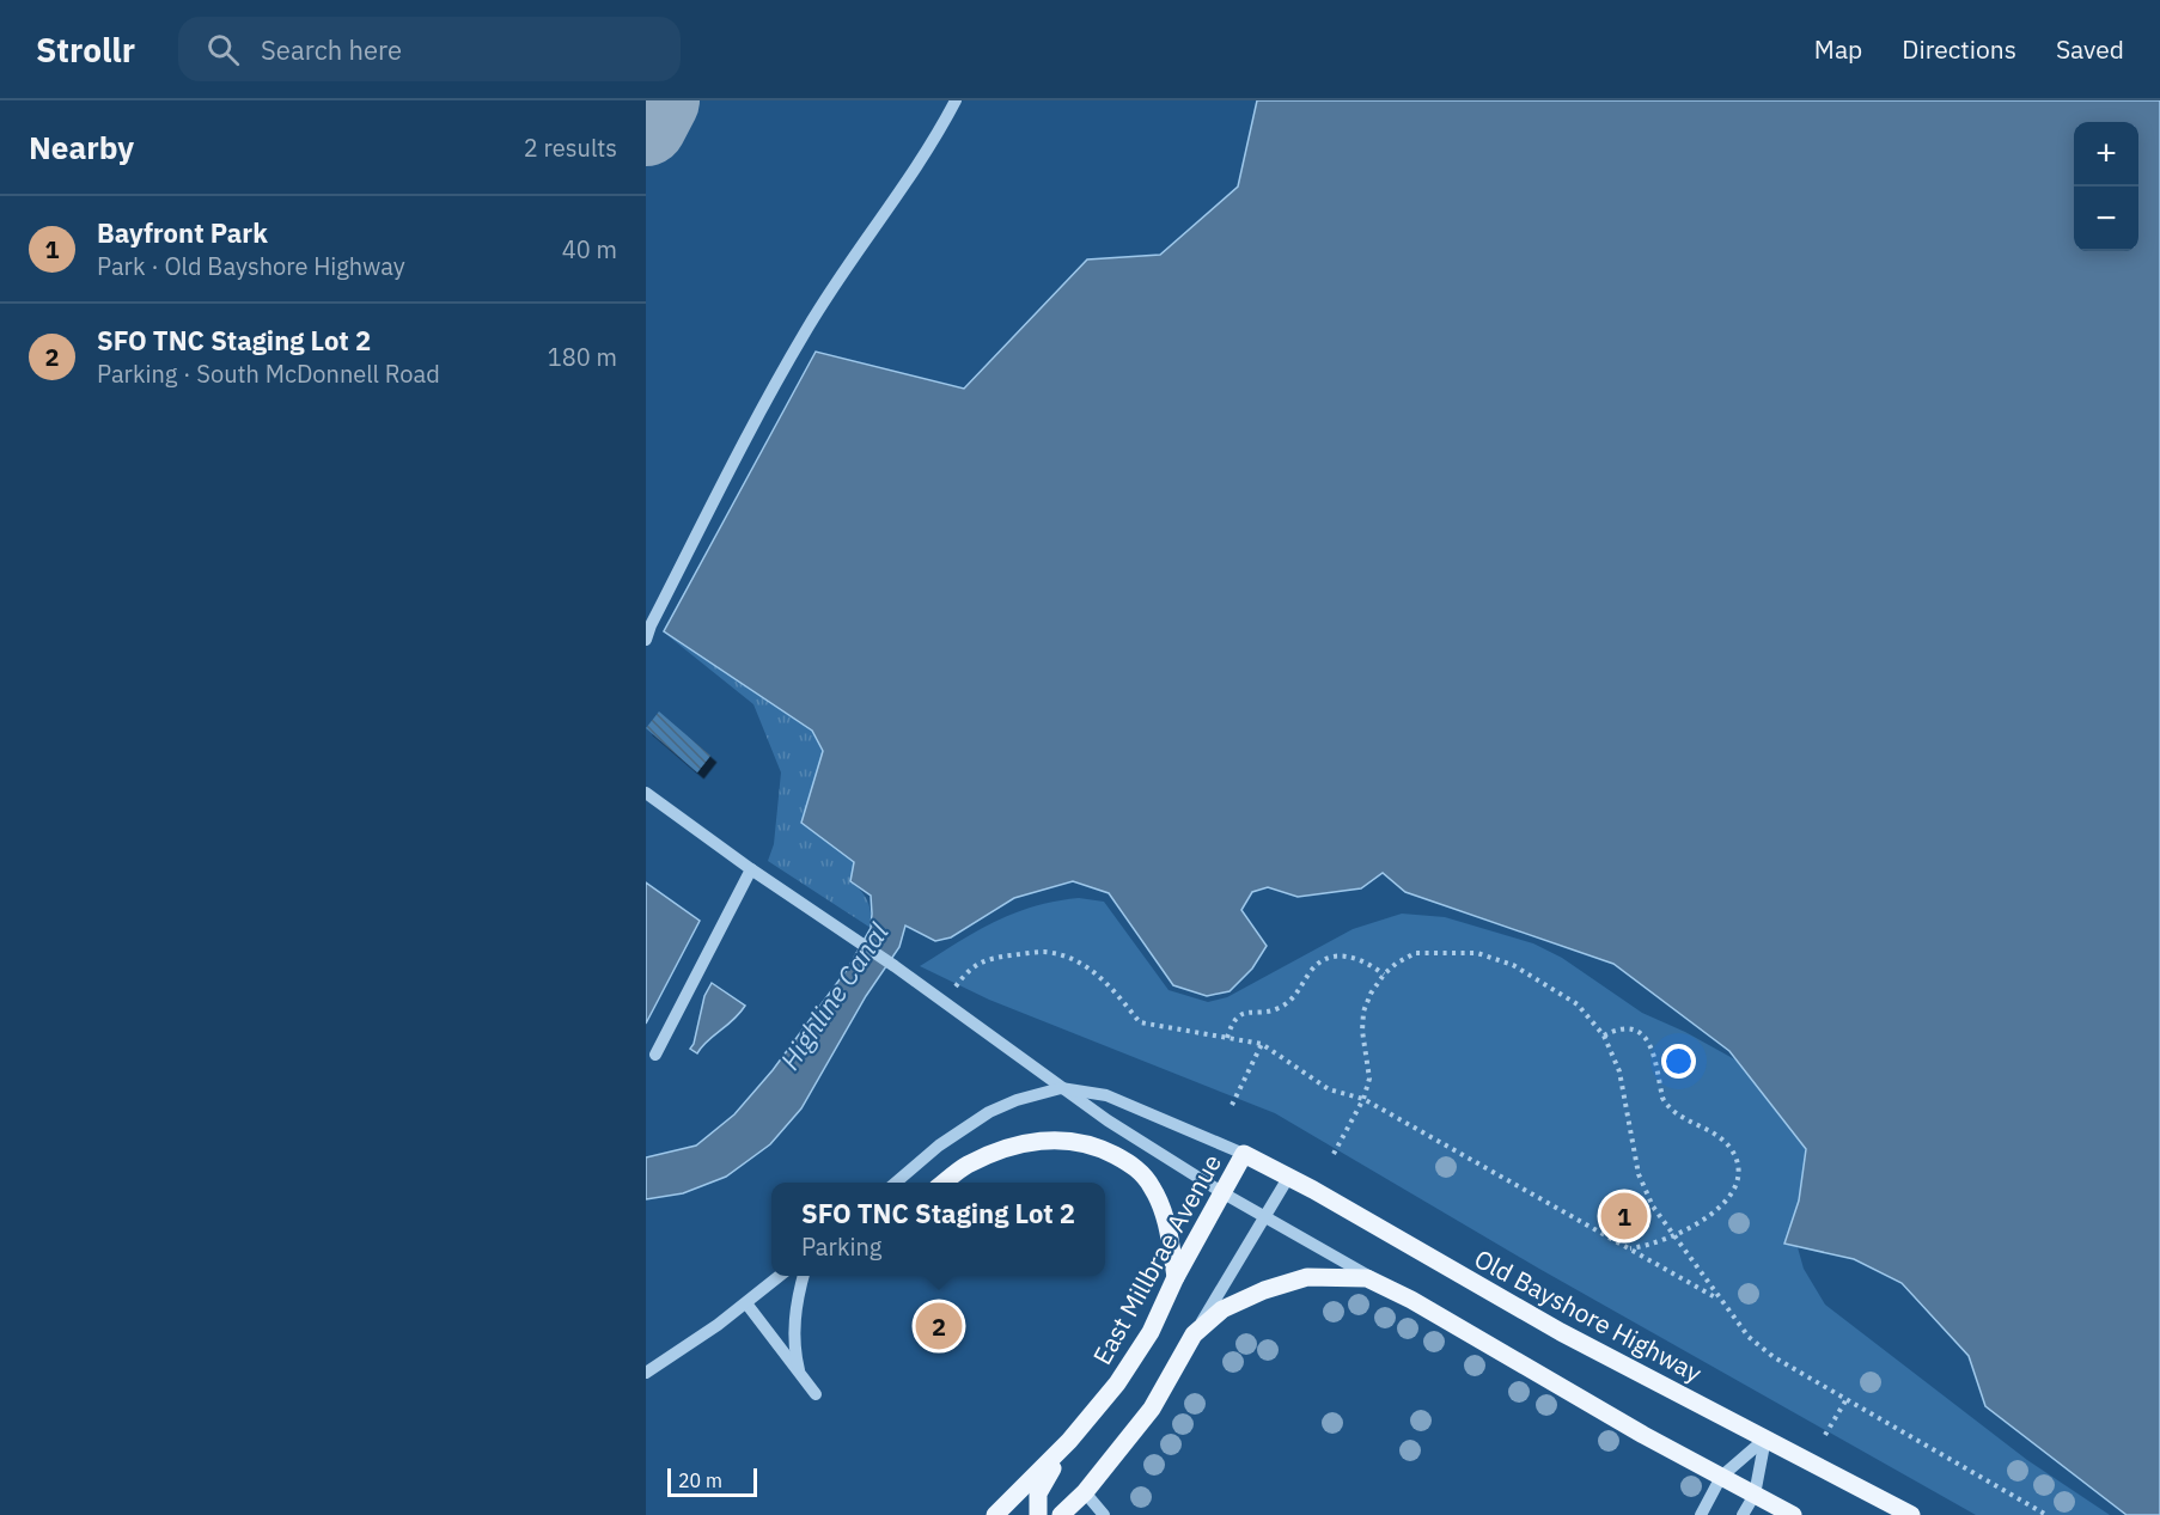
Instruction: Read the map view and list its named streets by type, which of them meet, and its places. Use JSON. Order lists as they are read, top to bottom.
{
  "streets": {
    "main road": ["East Millbrae Avenue", "Old Bayshore Highway"]
  },
  "crossings": [
    ["East Millbrae Avenue", "Old Bayshore Highway"]
  ],
  "water": ["Highline Canal"],
  "scale_bar": "20 m",
  "page": {
    "header": "Strollr",
    "search": "Search here",
    "nav": ["Map", "Directions", "Saved"],
    "heading": ["Nearby", "2 results"],
    "map_buttons": ["+", "−"],
    "list": [
      {
        "mark": "1",
        "name": "Bayfront Park",
        "note": "Park · Old Bayshore Highway",
        "value": "40 m"
      },
      {
        "mark": "2",
        "name": "SFO TNC Staging Lot 2",
        "note": "Parking · South McDonnell Road",
        "value": "180 m"
      }
    ],
    "popup": ["SFO TNC Staging Lot 2", "Parking"],
    "pins": ["1", "2"],
    "scale": "20 m"
  }
}
